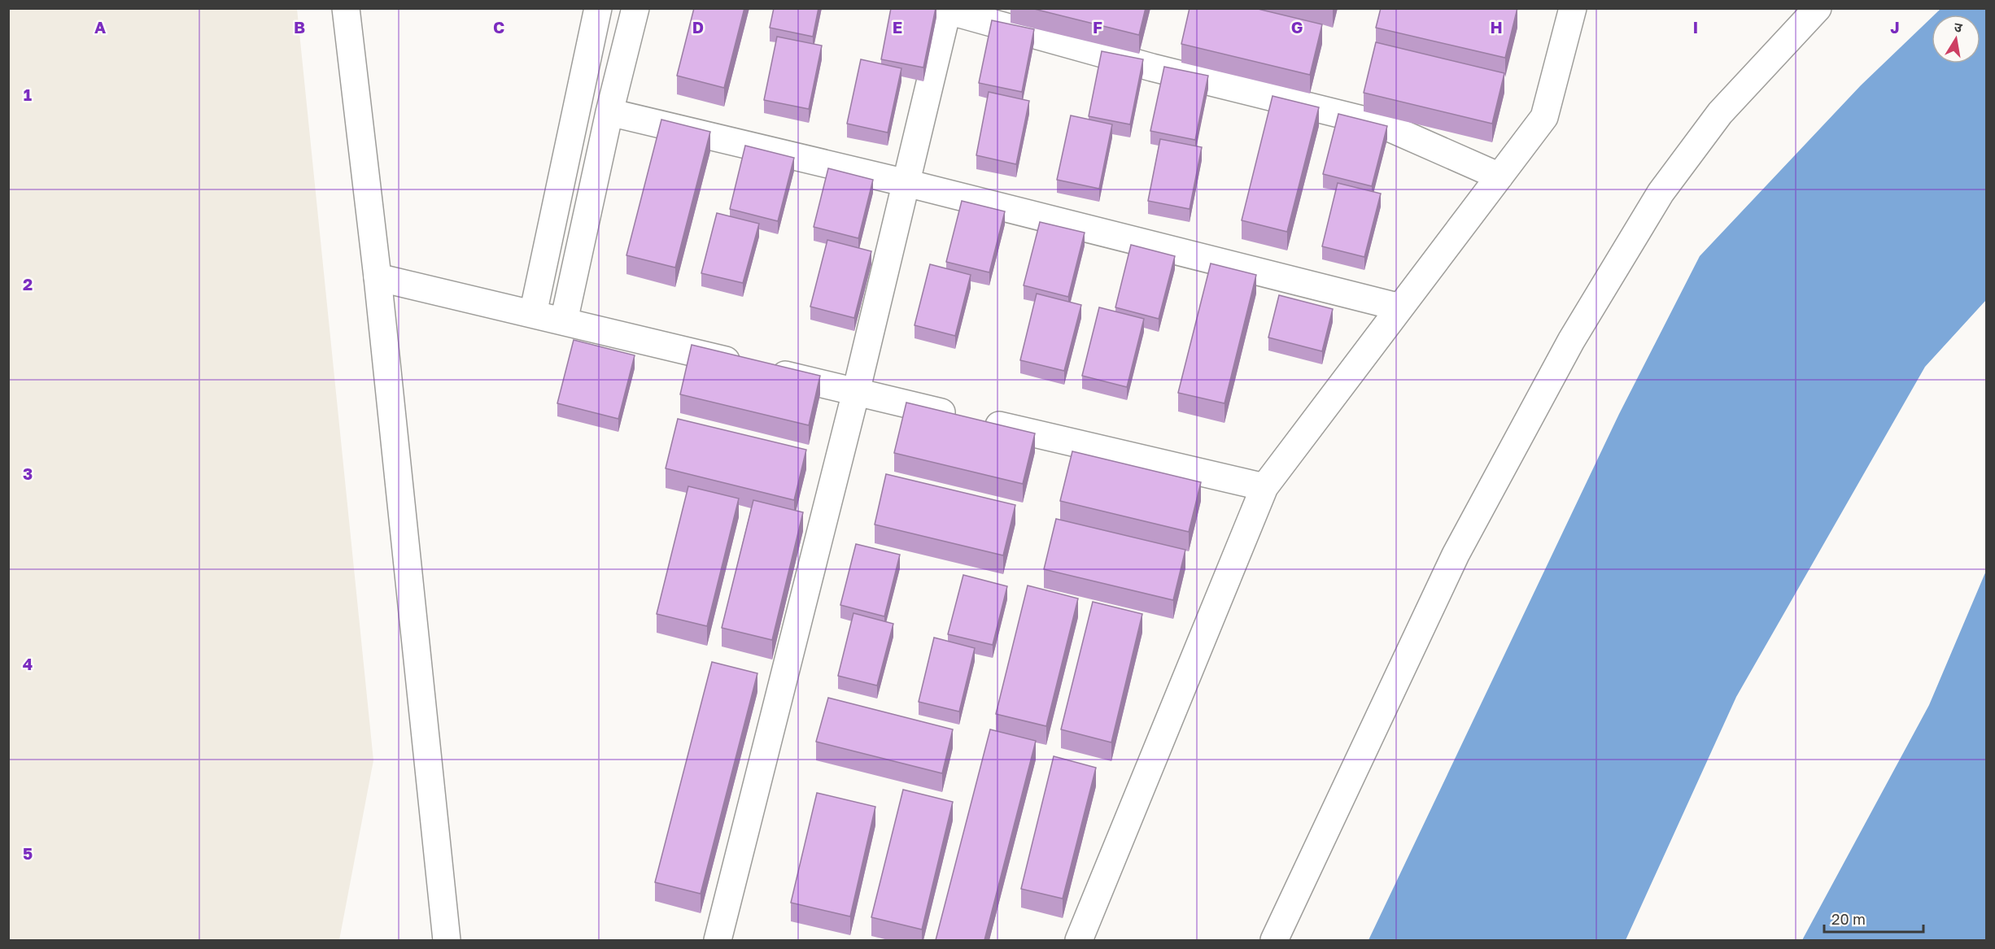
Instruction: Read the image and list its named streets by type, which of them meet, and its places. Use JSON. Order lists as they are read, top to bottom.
{
  "scale_bar": "20 m",
  "north": "top",
  "grid": {
    "columns": [
      "A",
      "B",
      "C",
      "D",
      "E",
      "F",
      "G",
      "H",
      "I",
      "J"
    ],
    "rows": [
      "1",
      "2",
      "3",
      "4",
      "5"
    ]
  }
}
